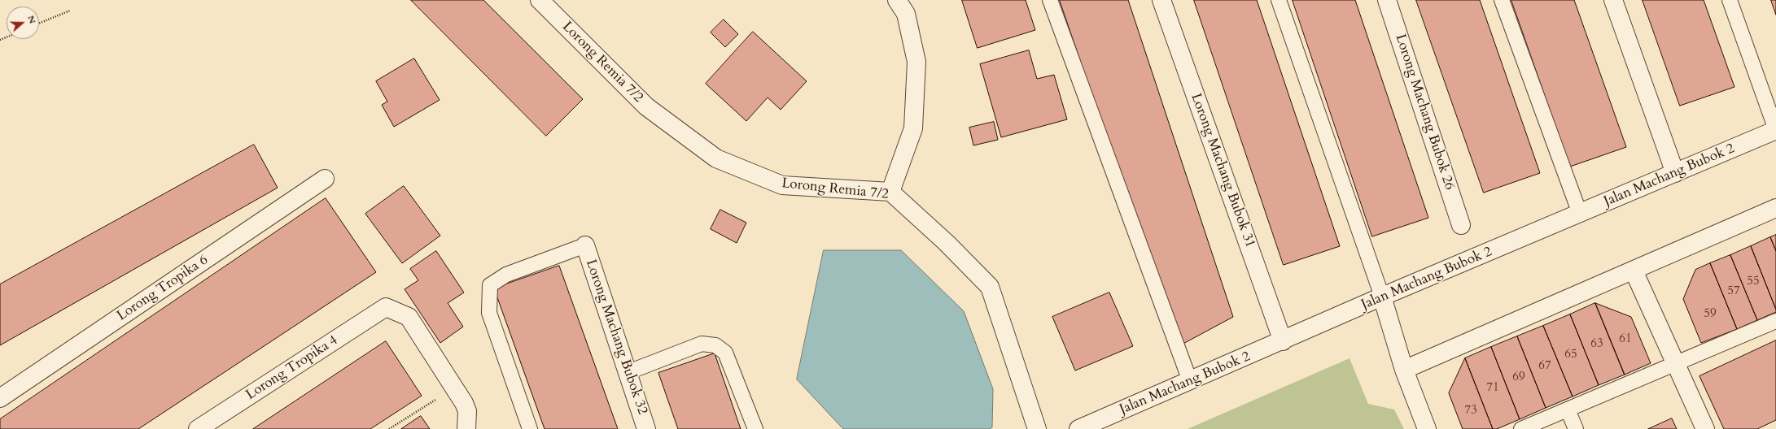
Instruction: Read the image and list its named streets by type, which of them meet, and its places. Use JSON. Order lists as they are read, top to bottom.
{
  "streets": {
    "street": [
      "Lorong Remia 7/2",
      "Lorong Machang Bubok 26",
      "Lorong Machang Bubok 31",
      "Jalan Machang Bubok 2",
      "Lorong Tropika 6",
      "Lorong Machang Bubok 32",
      "Lorong Tropika 4"
    ]
  },
  "crossings": [
    ["Lorong Machang Bubok 31", "Jalan Machang Bubok 2"]
  ],
  "house_numbers": [
    "55",
    "57",
    "59",
    "61",
    "63",
    "65",
    "67",
    "69",
    "71",
    "73"
  ],
  "north": "right"
}
